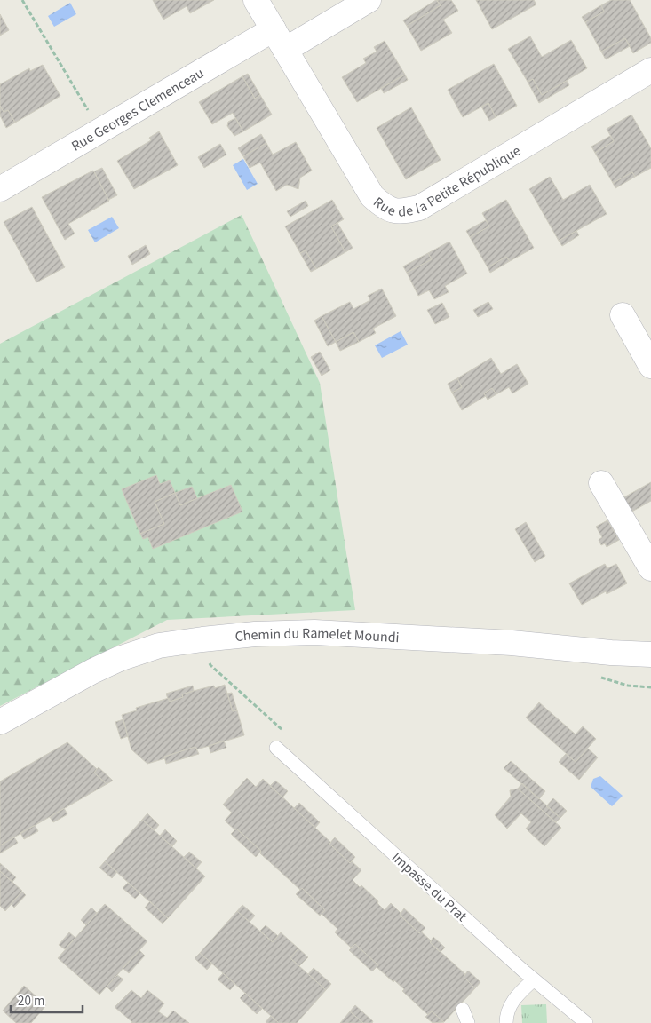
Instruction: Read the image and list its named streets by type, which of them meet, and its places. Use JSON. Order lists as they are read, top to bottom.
{
  "streets": {
    "street": ["Rue Georges Clemenceau", "Rue de la Petite République", "Chemin du Ramelet Moundi"],
    "lane": ["Impasse du Prat"]
  },
  "crossings": [
    ["Rue Georges Clemenceau", "Rue de la Petite République"]
  ],
  "scale_bar": "20 m"
}
